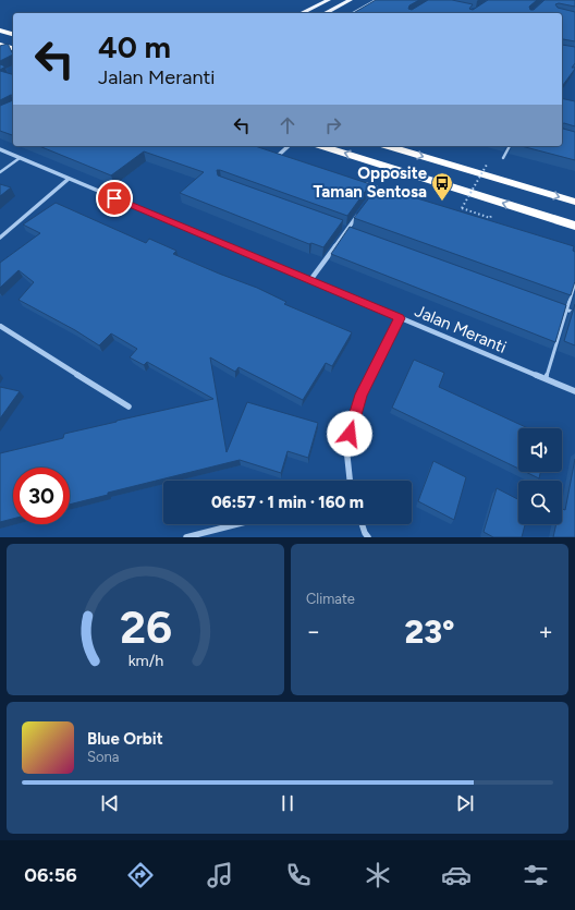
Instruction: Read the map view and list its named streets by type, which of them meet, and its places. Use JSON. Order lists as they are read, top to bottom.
{
  "streets": {
    "street": ["Jalan Meranti"]
  },
  "places": {
    "bus stop": ["Opposite Taman Sentosa"]
  },
  "page": {
    "turn": ["40 m", "Jalan Meranti"],
    "limit": "30",
    "trip": "06:57 · 1 min · 160 m",
    "tile": "Climate",
    "heat": ["−", "23°", "+"],
    "song": ["Blue Orbit", "Sona"],
    "tabs": "06:56",
    "gauge": ["26", "km/h"]
  }
}
